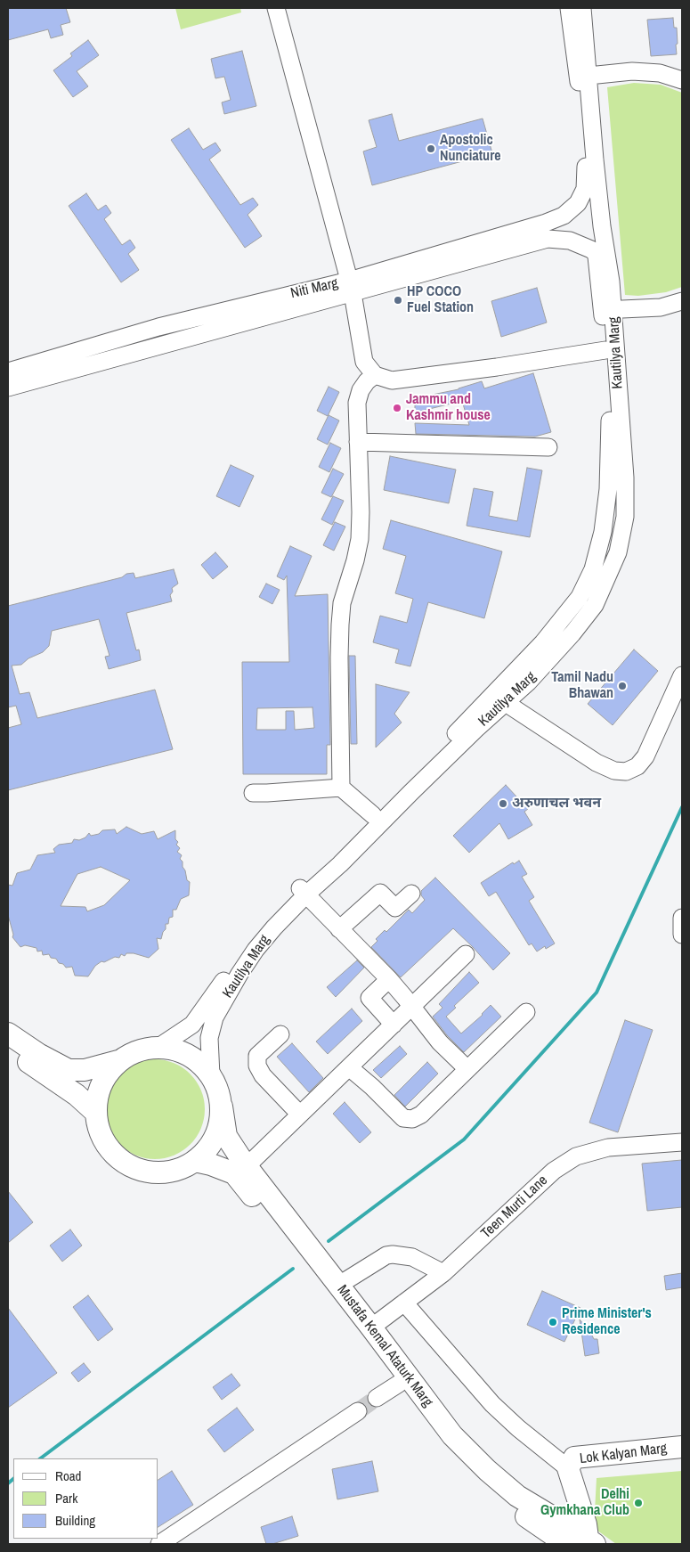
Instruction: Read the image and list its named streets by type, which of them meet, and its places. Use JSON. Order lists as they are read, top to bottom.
{
  "streets": {
    "main road": ["Mustafa Kemal Ataturk Marg", "Lok Kalyan Marg"],
    "street": ["Niti Marg", "Kautilya Marg", "Teen Murti Lane"]
  },
  "crossings": [
    ["Niti Marg", "Kautilya Marg"],
    ["Kautilya Marg", "Mustafa Kemal Ataturk Marg"],
    ["Teen Murti Lane", "Mustafa Kemal Ataturk Marg"],
    ["Mustafa Kemal Ataturk Marg", "Lok Kalyan Marg"]
  ],
  "places": [
    "Apostolic Nunciature",
    "HP COCO Fuel Station",
    "Jammu and Kashmir house",
    "Tamil Nadu Bhawan",
    "अरुणाचल भवन",
    "Prime Minister's Residence",
    "Delhi Gymkhana Club"
  ],
  "legend": ["Road", "Park", "Building"]
}
